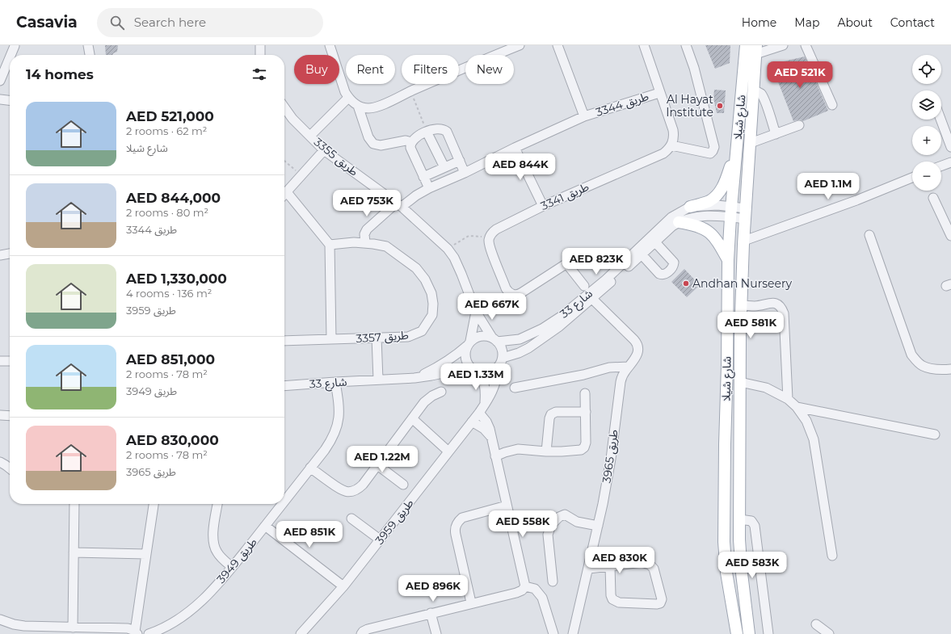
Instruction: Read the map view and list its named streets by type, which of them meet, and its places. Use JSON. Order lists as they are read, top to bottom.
{
  "streets": {
    "main road": ["شارع شيلا"],
    "street": [
      "طريق 3344",
      "طريق 3355",
      "طريق 3341",
      "شارع 33",
      "طريق 3357",
      "طريق 3965",
      "طريق 3959",
      "طريق 3949"
    ]
  },
  "crossings": [
    ["طريق 3344", "طريق 3355"],
    ["طريق 3344", "طريق 3357"],
    ["شارع شيلا", "شارع 33"],
    ["طريق 3355", "شارع 33"],
    ["طريق 3355", "طريق 3959"],
    ["شارع 33", "طريق 3965"],
    ["شارع 33", "طريق 3959"],
    ["شارع 33", "طريق 3949"]
  ],
  "places": ["Al Hayat Institute", "Andhan Nurseery"],
  "page": {
    "header": "Casavia",
    "search": "Search here",
    "nav": [
      "Home",
      "Map",
      "About",
      "Contact"
    ],
    "map_buttons": ["+", "−"],
    "chip": [
      "Buy",
      "Rent",
      "Filters",
      "New"
    ],
    "heading": "14 homes",
    "price": [
      "AED 521K",
      "AED 844K",
      "AED 1.1M",
      "AED 753K",
      "AED 823K",
      "AED 667K",
      "AED 581K",
      "AED 1.33M",
      "AED 1.22M",
      "AED 558K",
      "AED 851K",
      "AED 830K",
      "AED 583K",
      "AED 896K"
    ],
    "list": [
      {
        "name": "AED 521,000",
        "note": "2 rooms · 62 m² · شارع شيلا"
      },
      {
        "name": "AED 844,000",
        "note": "2 rooms · 80 m² · طريق 3344"
      },
      {
        "name": "AED 1,330,000",
        "note": "4 rooms · 136 m² · طريق 3959"
      },
      {
        "name": "AED 851,000",
        "note": "2 rooms · 78 m² · طريق 3949"
      },
      {
        "name": "AED 830,000",
        "note": "2 rooms · 78 m² · طريق 3965"
      }
    ]
  }
}
